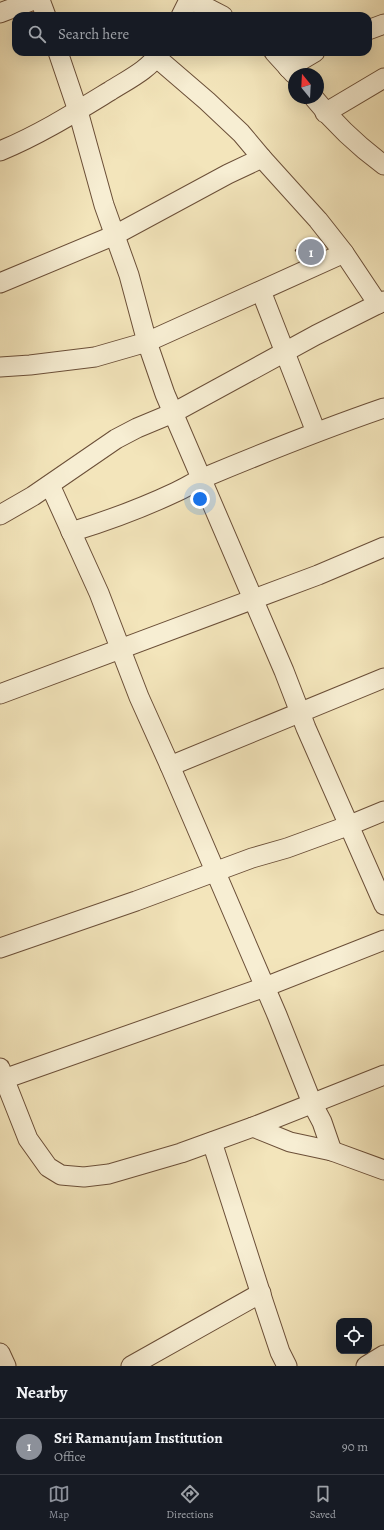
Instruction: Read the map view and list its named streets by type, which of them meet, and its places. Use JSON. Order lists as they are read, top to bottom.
{
  "north": "top",
  "page": {
    "search": "Search here",
    "pins": "1",
    "heading": "Nearby",
    "list": [
      {
        "mark": "1",
        "name": "Sri Ramanujam Institution",
        "note": "Office",
        "value": "90 m"
      }
    ],
    "nav": ["Map", "Directions", "Saved"]
  }
}
